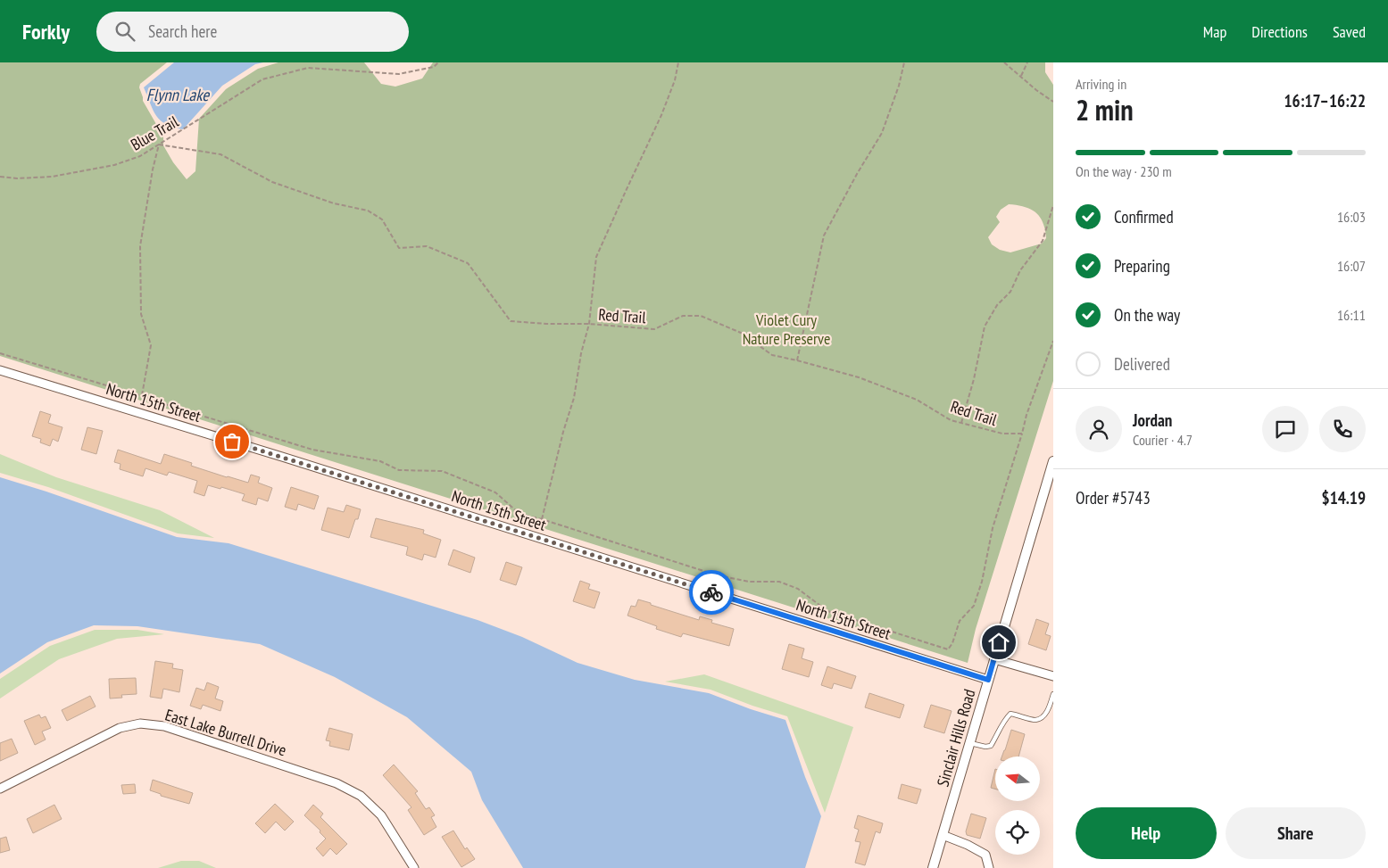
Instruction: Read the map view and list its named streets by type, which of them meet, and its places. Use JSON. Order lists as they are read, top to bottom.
{
  "streets": {
    "street": ["North 15th Street", "East Lake Burrell Drive", "Sinclair Hills Road"],
    "path": ["Blue Trail", "Red Trail"]
  },
  "crossings": [
    ["North 15th Street", "Sinclair Hills Road"]
  ],
  "water": ["Flynn Lake"],
  "parks": ["Violet Cury Nature Preserve"],
  "north": "left",
  "page": {
    "header": "Forkly",
    "search": "Search here",
    "nav": ["Map", "Directions", "Saved"],
    "heading": ["2 min", "Arriving in", "16:17–16:22"],
    "panel": [
      "Jordan",
      "Courier · 4.7",
      "Order #5743",
      "$14.19"
    ],
    "bar": "On the way · 230 m",
    "list": [
      ["Confirmed", "16:03"],
      ["Preparing", "16:07"],
      ["On the way", "16:11"],
      "Delivered"
    ],
    "buttons": ["Help", "Share"]
  }
}
